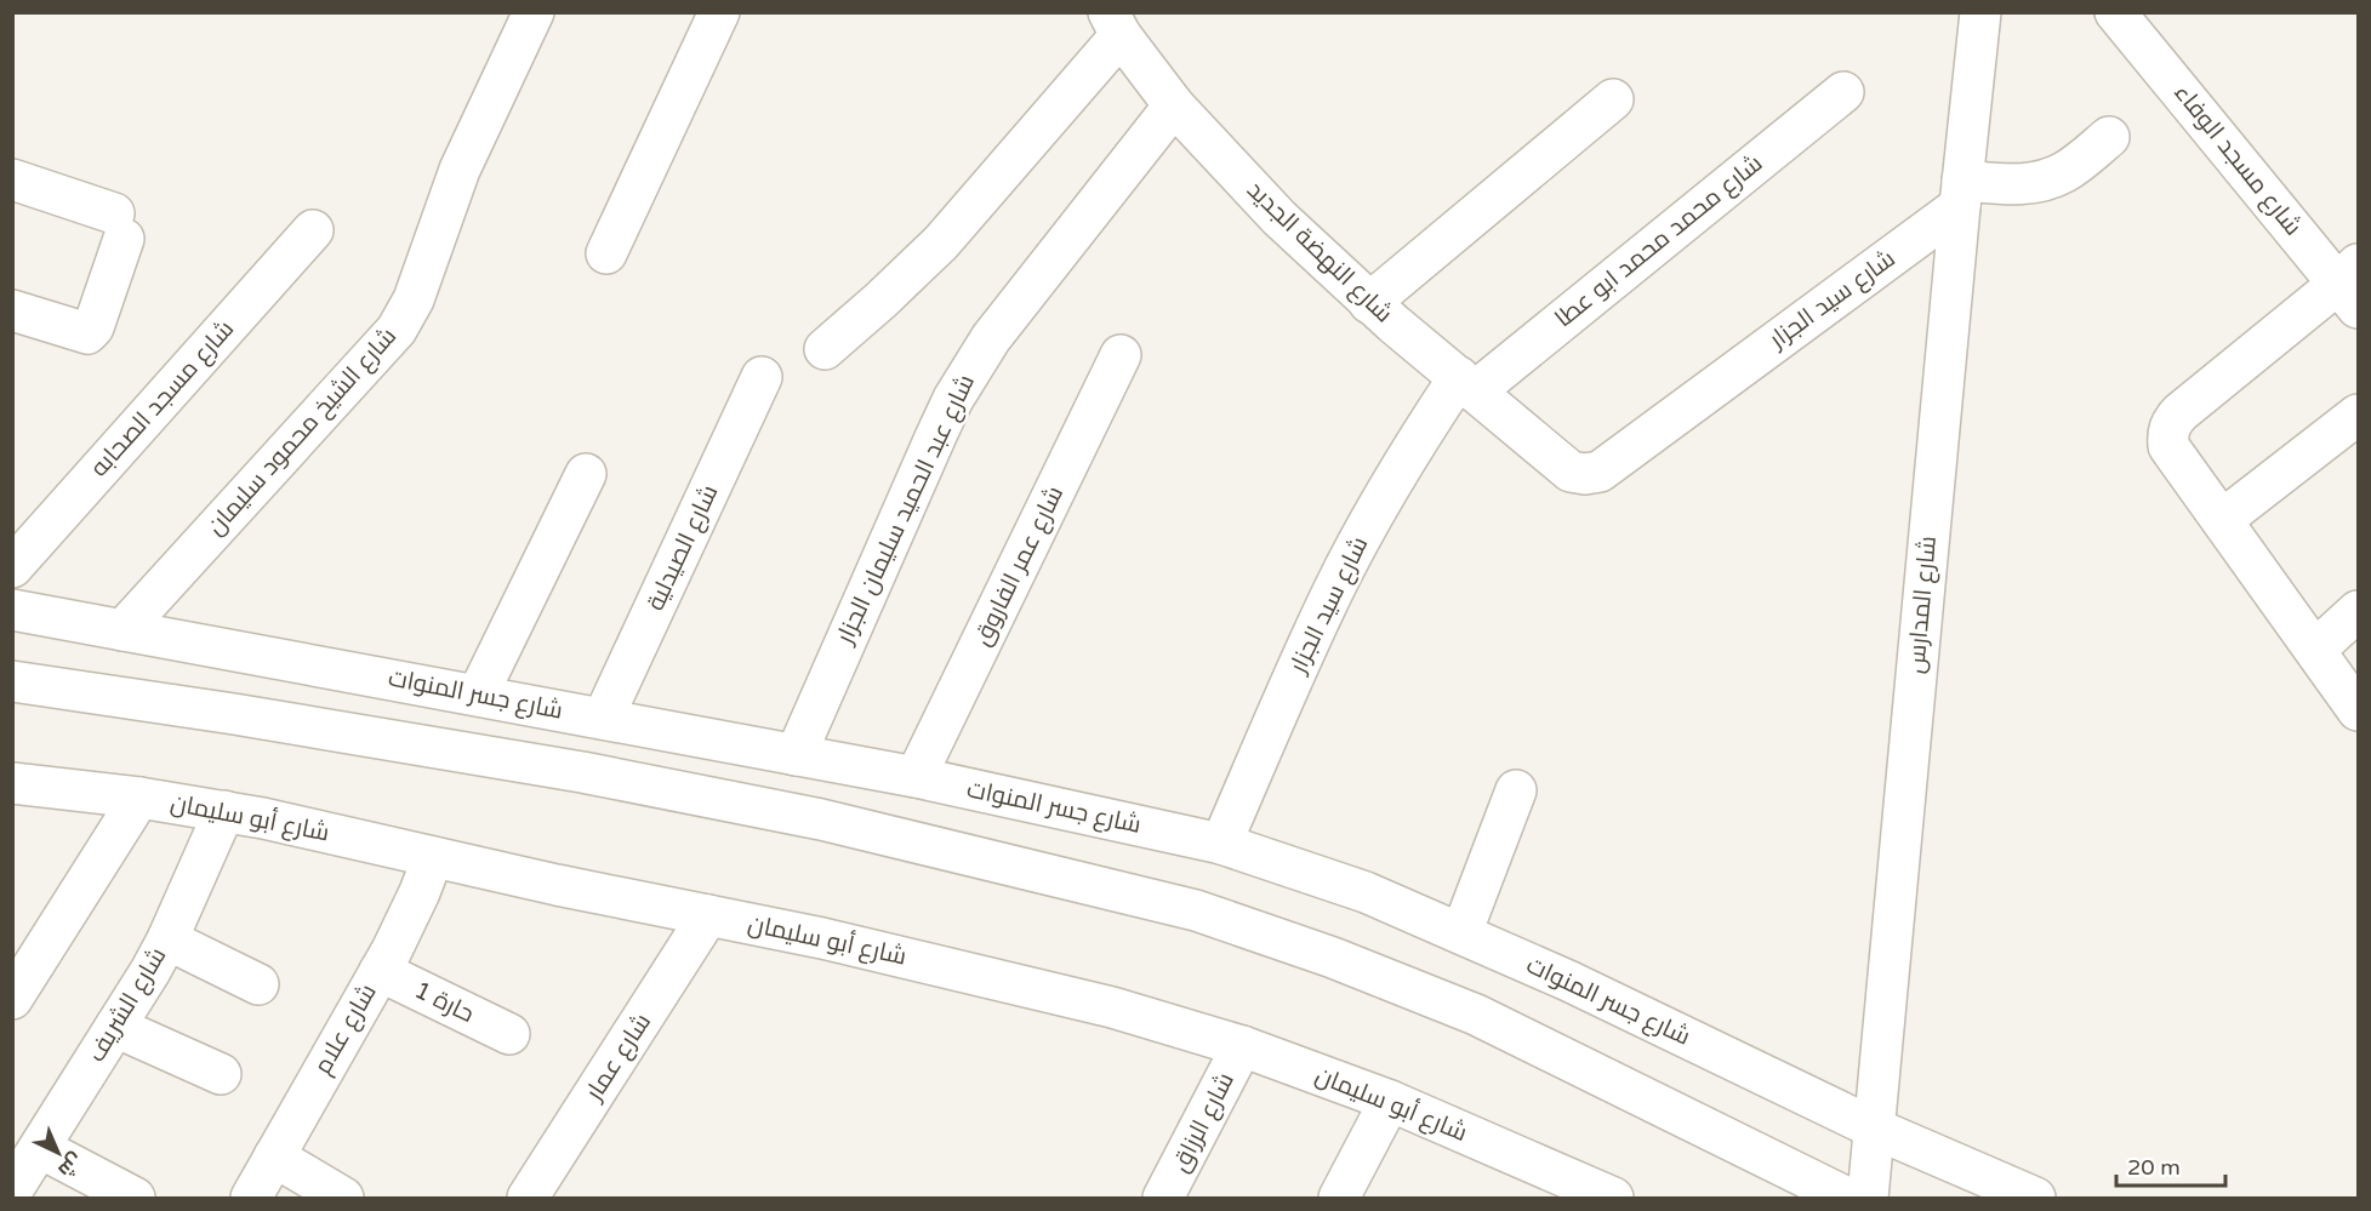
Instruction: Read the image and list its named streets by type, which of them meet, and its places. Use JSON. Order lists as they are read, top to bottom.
{
  "streets": {
    "street": [
      "شارع مسجد الوفاء",
      "شارع محمد محمد ابو عطا",
      "شارع النهضة الجديد",
      "شارع سيد الجزار",
      "شارع مسجد الصحابه",
      "شارع الشيخ محمود سليمان",
      "شارع عبد الحميد سليمان الجزار",
      "شارع الصيدلية",
      "شارع عمر الفاروق",
      "شارع المدارس",
      "شارع جسر المنوات",
      "شارع أبو سليمان",
      "حارة 1",
      "شارع الشريف",
      "شارع علام",
      "شارع عمار",
      "شارع الرزاق"
    ]
  },
  "crossings": [
    ["شارع محمد محمد ابو عطا", "شارع النهضة الجديد"],
    ["شارع محمد محمد ابو عطا", "شارع سيد الجزار"],
    ["شارع النهضة الجديد", "شارع سيد الجزار"],
    ["شارع النهضة الجديد", "شارع عبد الحميد سليمان الجزار"],
    ["شارع سيد الجزار", "شارع المدارس"],
    ["شارع سيد الجزار", "شارع جسر المنوات"],
    ["شارع الشيخ محمود سليمان", "شارع جسر المنوات"],
    ["شارع عبد الحميد سليمان الجزار", "شارع جسر المنوات"],
    ["شارع الصيدلية", "شارع جسر المنوات"],
    ["شارع عمر الفاروق", "شارع جسر المنوات"],
    ["شارع المدارس", "شارع جسر المنوات"],
    ["شارع أبو سليمان", "شارع الشريف"],
    ["شارع أبو سليمان", "شارع علام"],
    ["شارع أبو سليمان", "شارع عمار"],
    ["شارع أبو سليمان", "شارع الرزاق"],
    ["حارة 1", "شارع علام"]
  ],
  "scale_bar": "20 m",
  "north": "bottom right"
}
